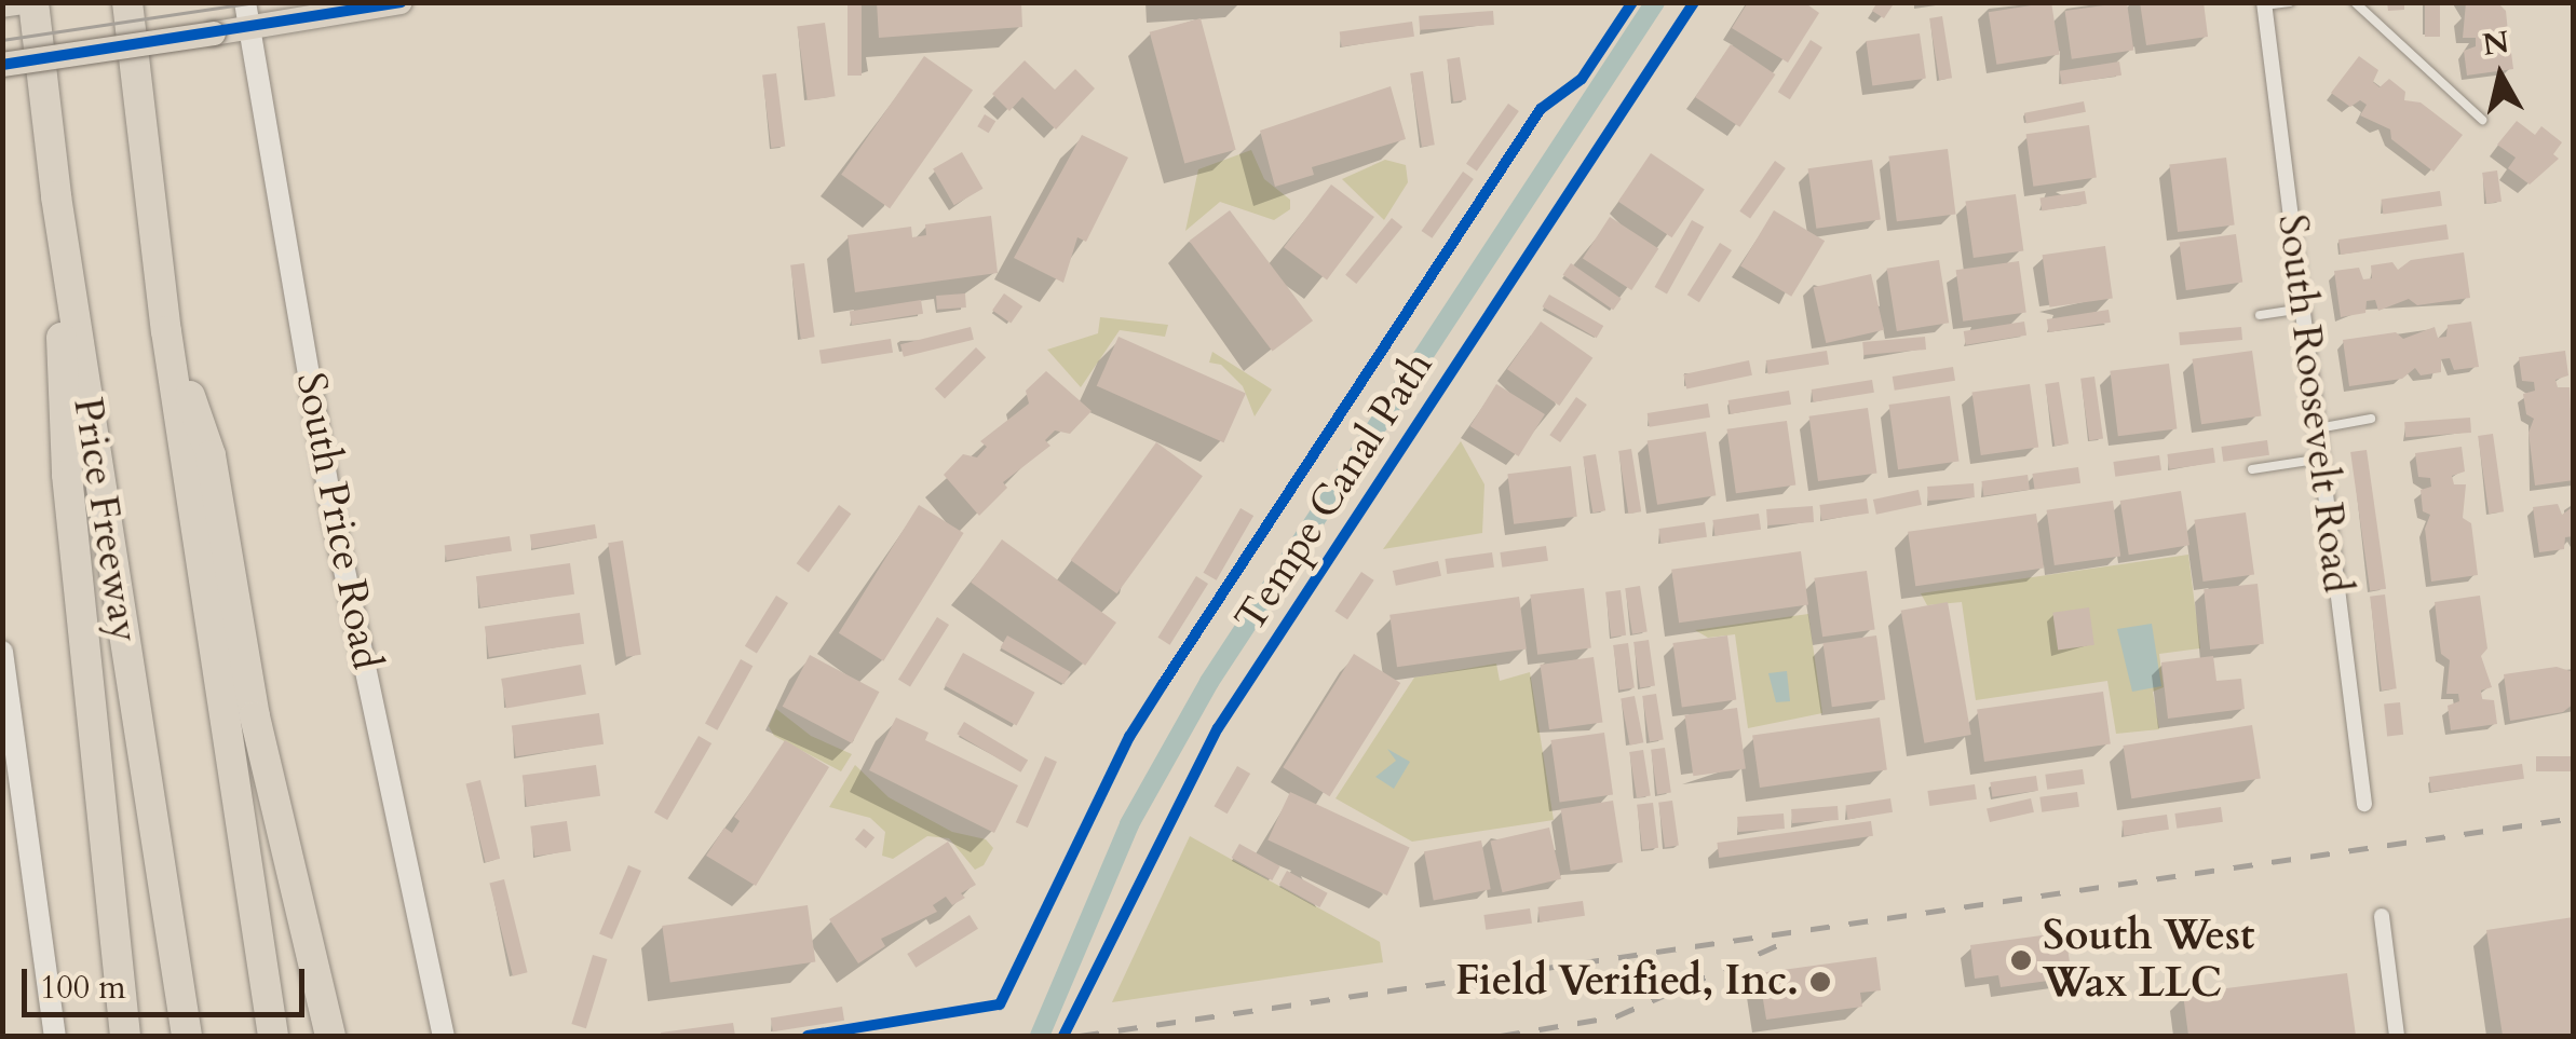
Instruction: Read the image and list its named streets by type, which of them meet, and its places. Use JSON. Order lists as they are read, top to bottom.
{
  "streets": {
    "highway": ["Price Freeway"],
    "main road": ["South Price Road"],
    "street": ["South Roosevelt Road"],
    "cycle path": ["Tempe Canal Path"]
  },
  "places": ["South West Wax LLC", "Field Verified, Inc."],
  "scale_bar": "100 m",
  "north": "top"
}
